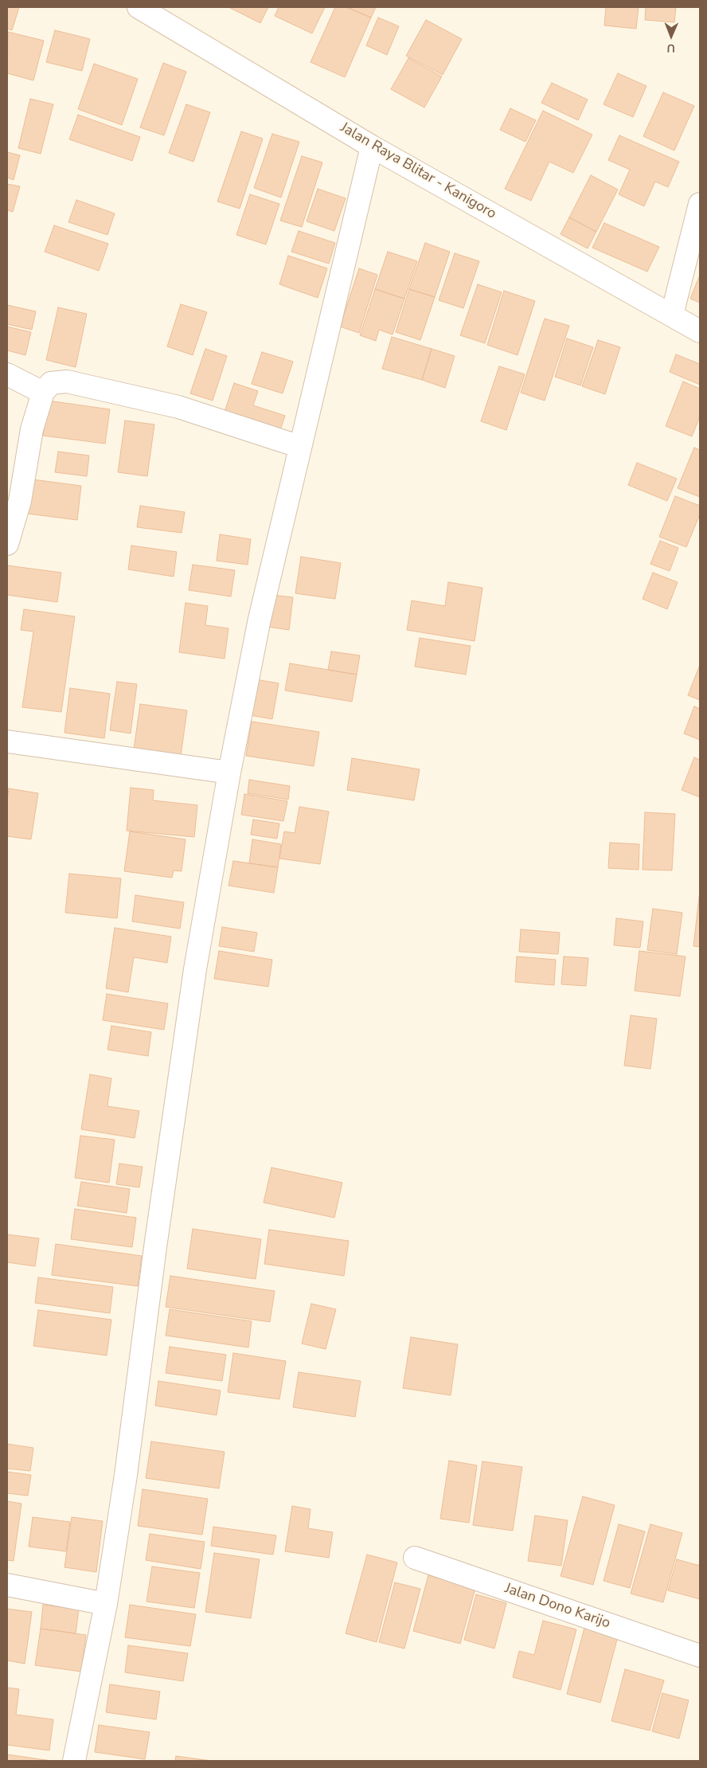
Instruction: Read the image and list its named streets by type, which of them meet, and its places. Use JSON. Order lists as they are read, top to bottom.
{
  "streets": {
    "street": ["Jalan Raya Blitar - Kanigoro", "Jalan Dono Karijo"]
  },
  "north": "bottom"
}
